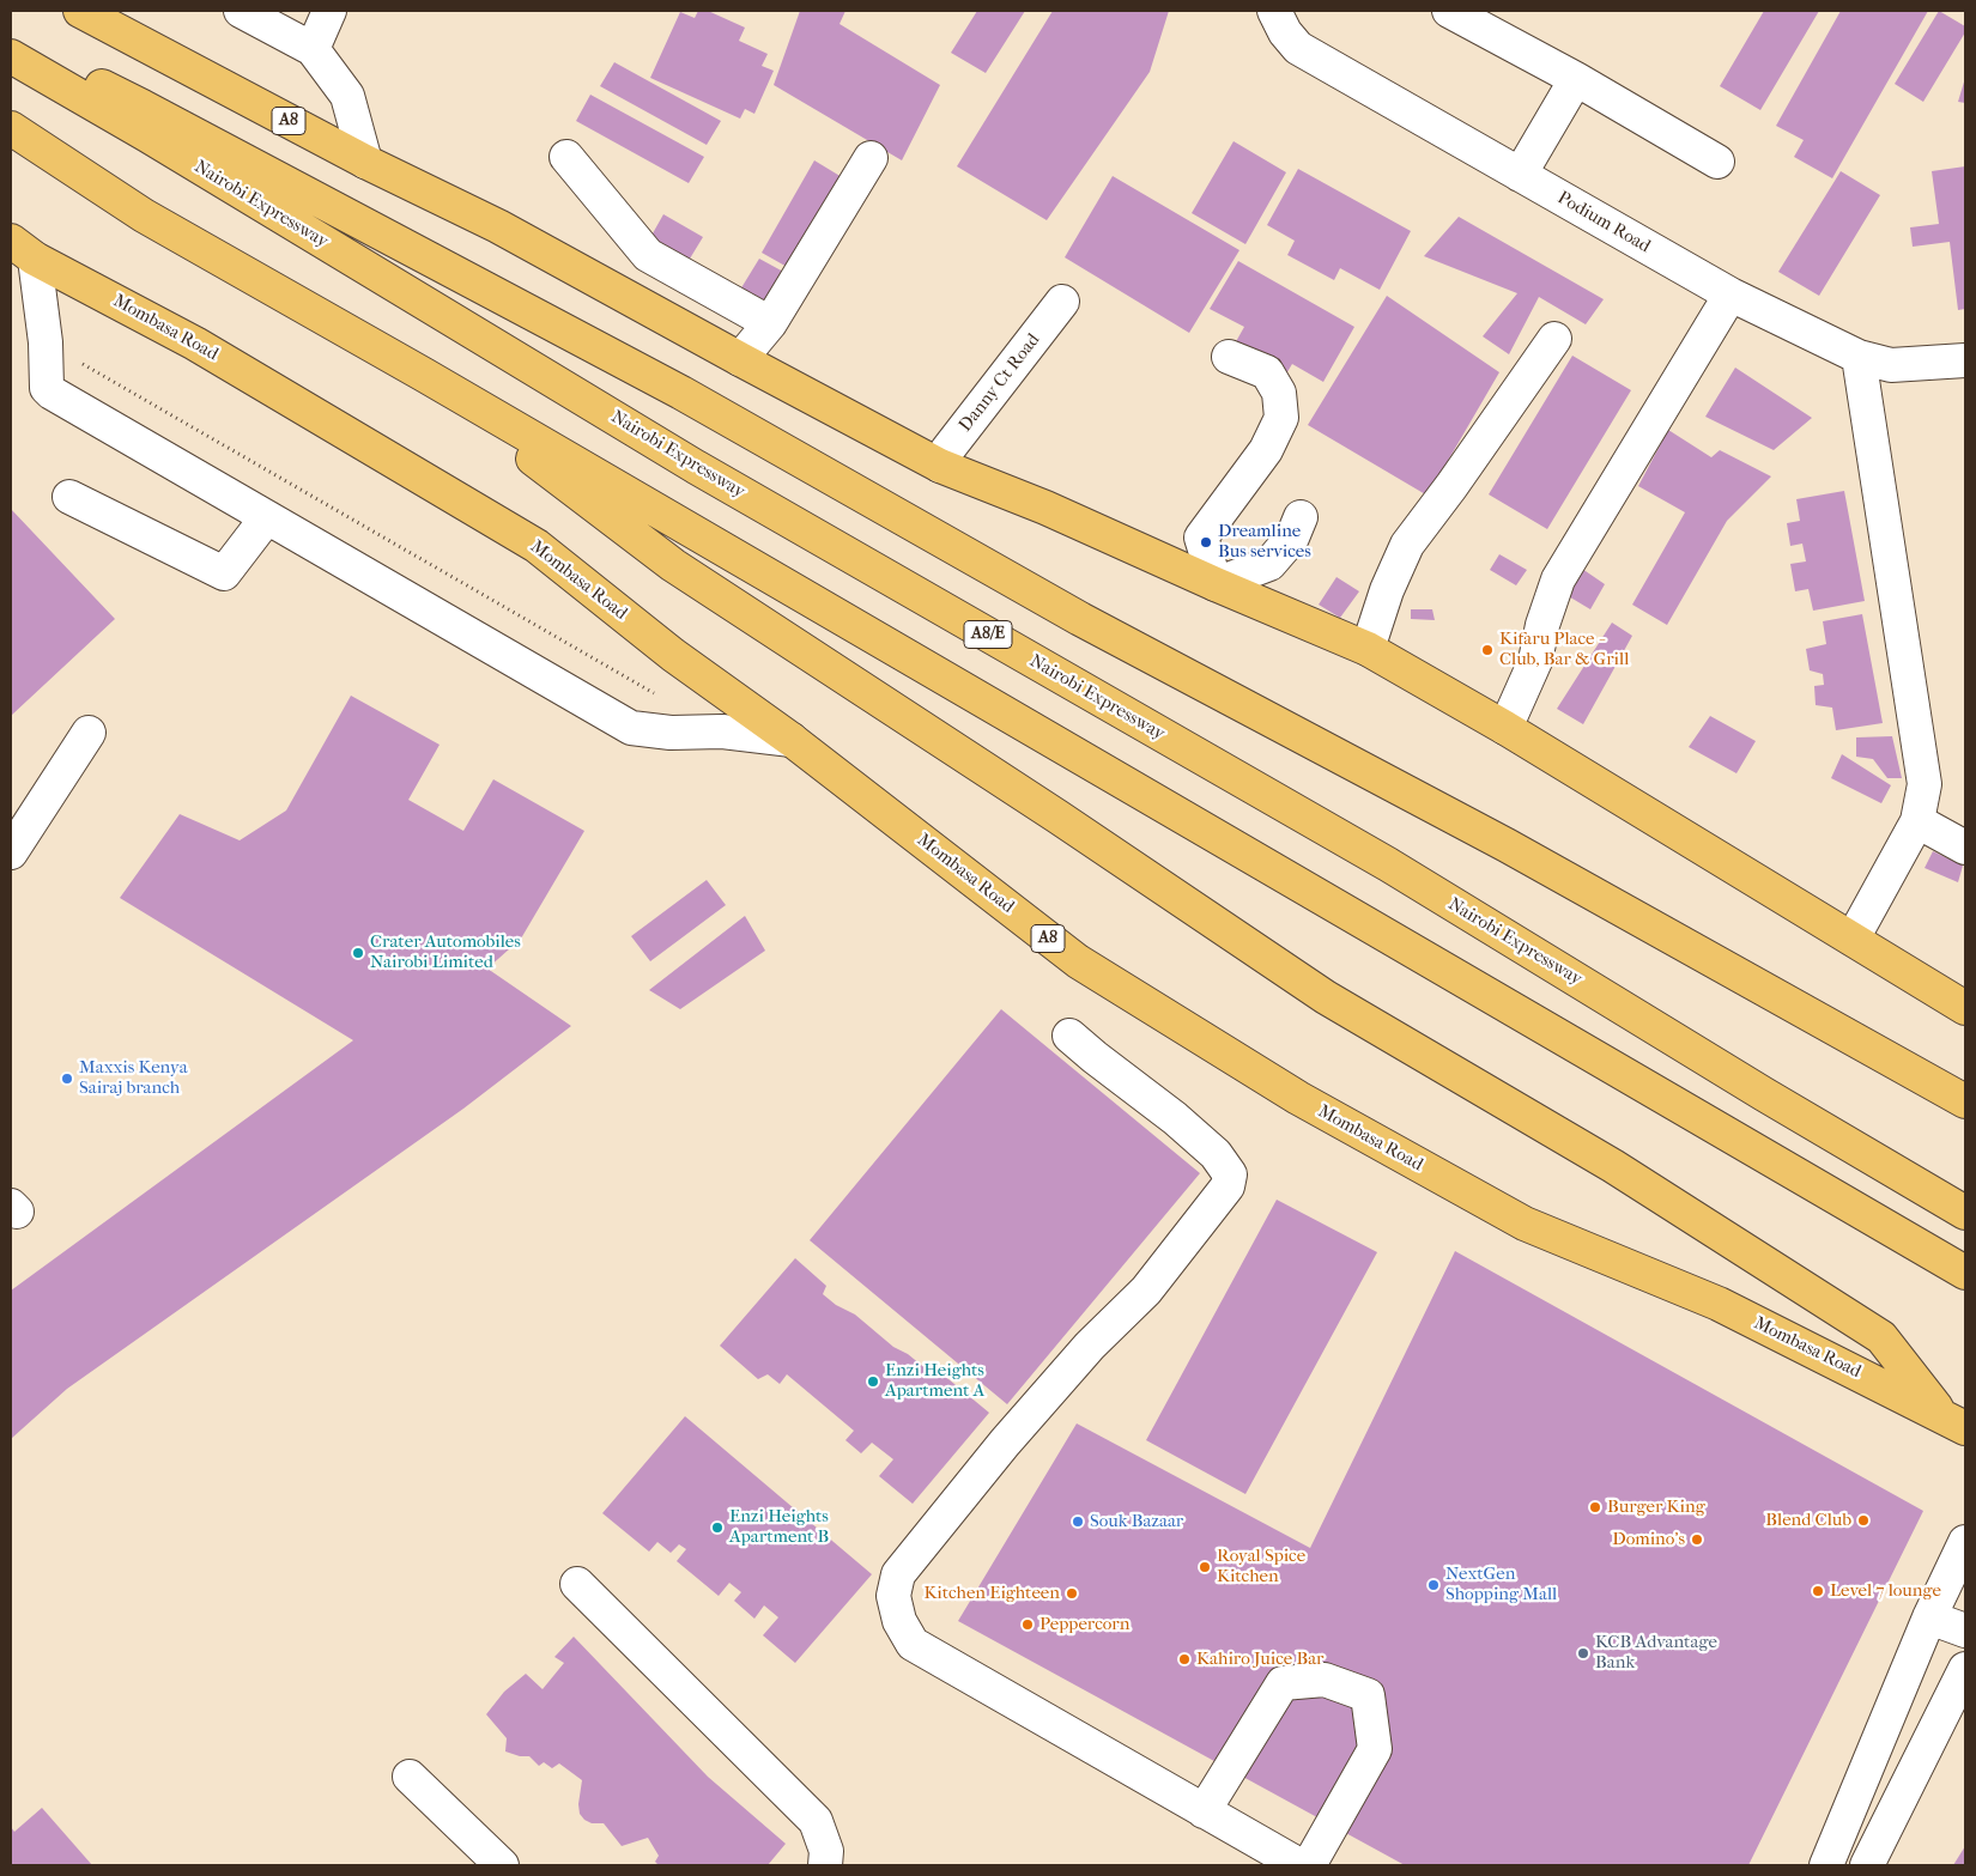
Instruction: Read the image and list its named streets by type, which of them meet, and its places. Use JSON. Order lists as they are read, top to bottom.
{
  "streets": {
    "highway": [
      "A8",
      "Nairobi Expressway",
      "Mombasa Road",
      "A8/E"
    ],
    "street": ["Podium Road", "Danny Ct Road"]
  },
  "crossings": [
    ["A8", "Danny Ct Road"]
  ],
  "places": [
    "Dreamline Bus services",
    "Kifaru Place - Club, Bar & Grill",
    "Crater Automobiles Nairobi Limited",
    "Maxxis Kenya Sairaj branch",
    "Enzi Heights Apartment A",
    "Burger King",
    "Blend Club",
    "Souk Bazaar",
    "Enzi Heights Apartment B",
    "Domino's",
    "Royal Spice Kitchen",
    "NextGen Shopping Mall",
    "Level 7 lounge",
    "Kitchen Eighteen",
    "Peppercorn",
    "KCB Advantage Bank",
    "Kahiro Juice Bar"
  ]
}
